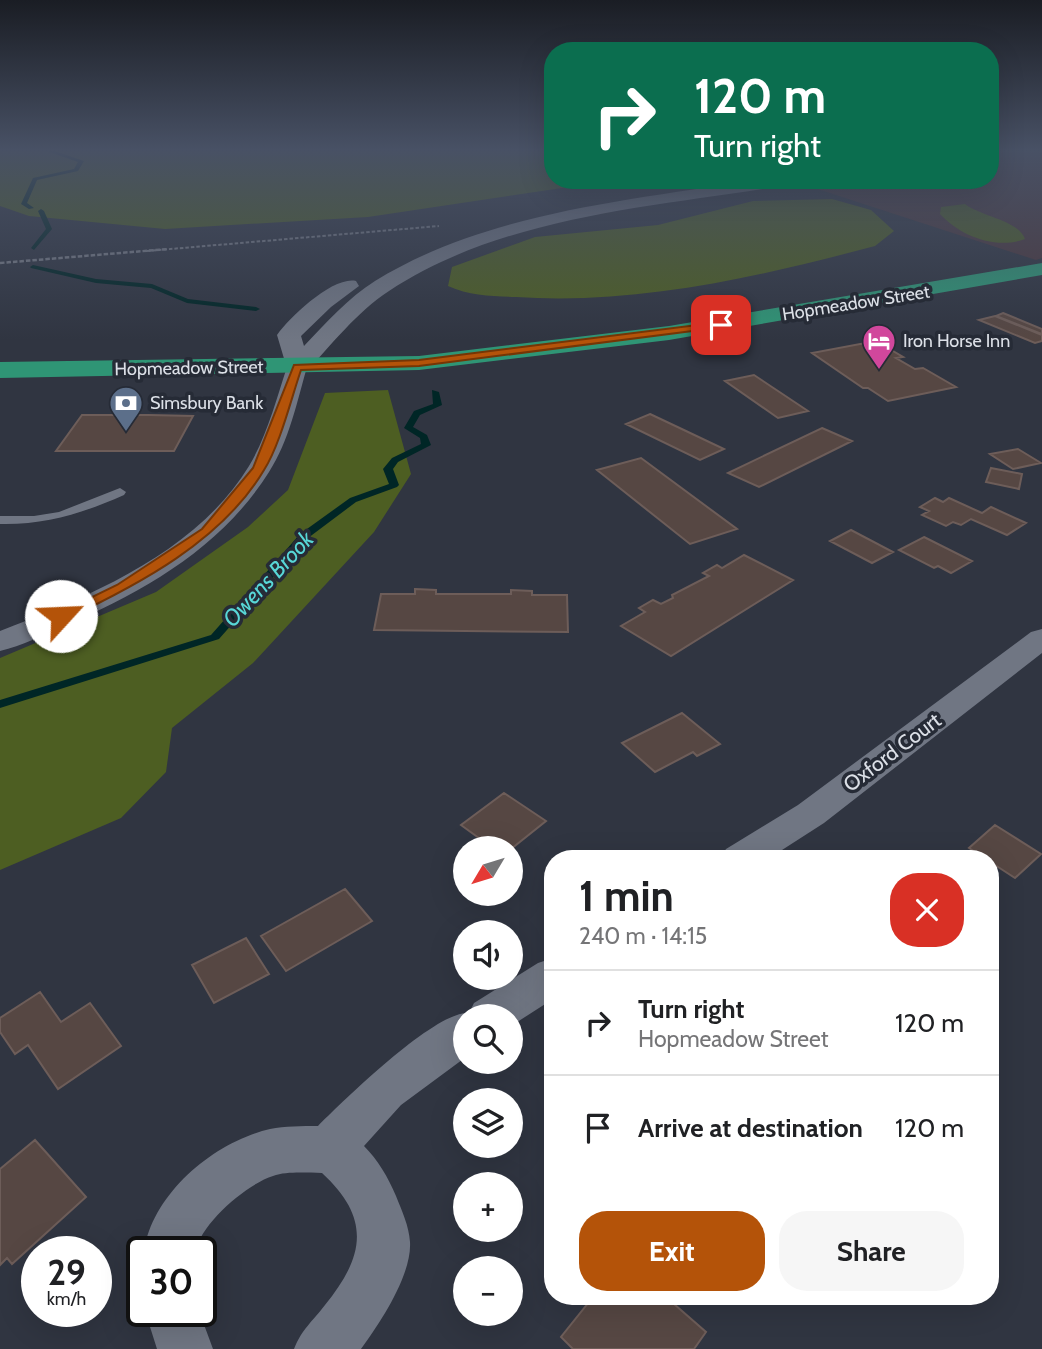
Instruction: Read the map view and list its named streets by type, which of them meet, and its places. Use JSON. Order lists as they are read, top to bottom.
{
  "streets": {
    "highway": ["Hopmeadow Street"],
    "street": ["Oxford Court"]
  },
  "water": ["Owens Brook"],
  "places": {
    "hotel": ["Iron Horse Inn"],
    "bank": ["Simsbury Bank"]
  },
  "north": "bottom left",
  "page": {
    "turn": ["120 m", "Turn right"],
    "map_buttons": ["+", "−"],
    "heading": ["1 min", "240 m · 14:15"],
    "list": [
      {
        "name": "Turn right",
        "note": "Hopmeadow Street",
        "value": "120 m"
      },
      {
        "name": "Arrive at destination",
        "value": "120 m"
      }
    ],
    "buttons": ["Exit", "Share"],
    "speed": "29 km/h",
    "limit": "30"
  }
}
